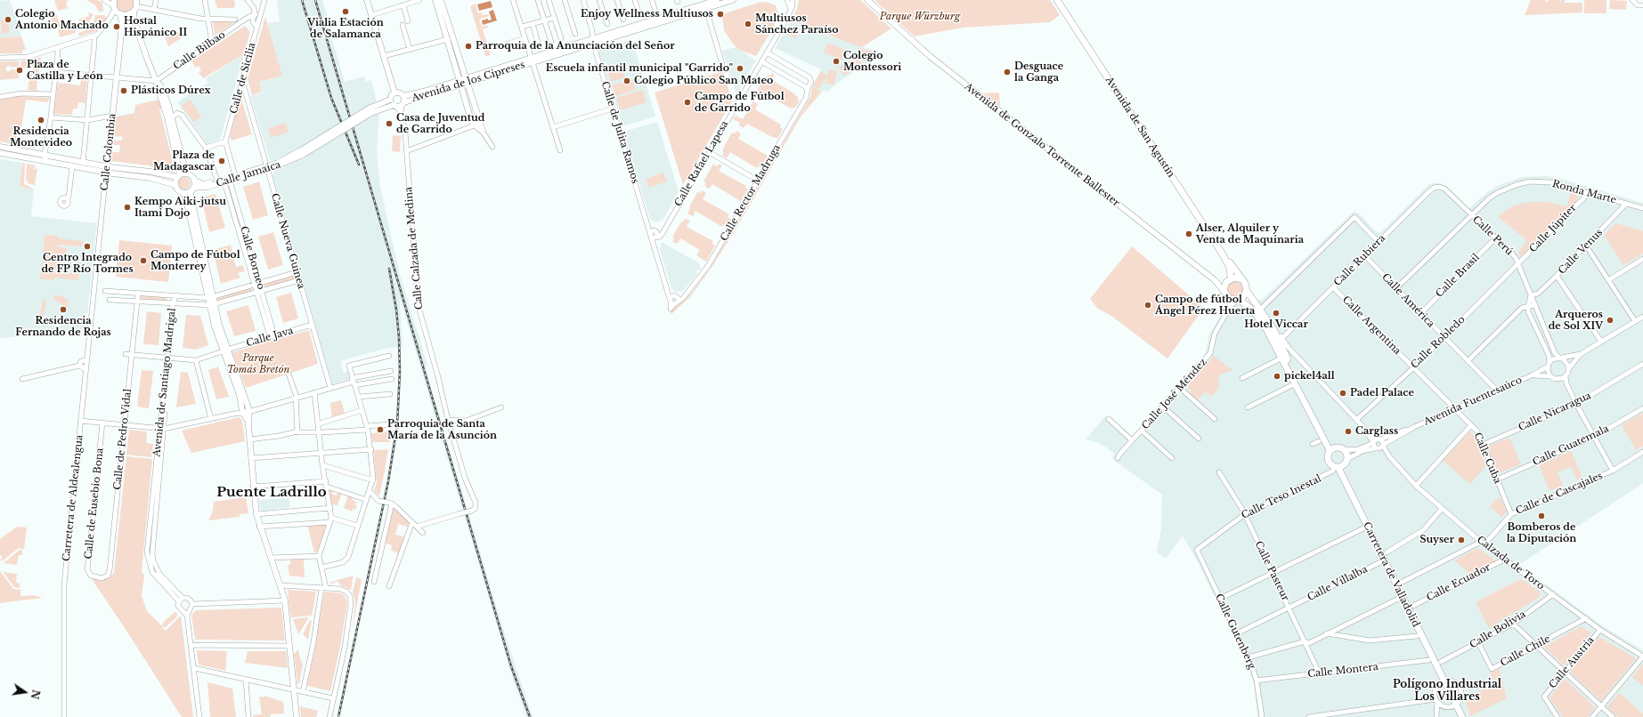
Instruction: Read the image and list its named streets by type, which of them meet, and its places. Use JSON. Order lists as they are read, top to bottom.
{
  "streets": {
    "highway": ["Avenida de San Agustín", "Carretera de Valladolid"],
    "main road": [
      "Avenida de los Cipreses",
      "Avenida de Gonzalo Torrente Ballester",
      "Calle Colombia",
      "Calle Jamaica"
    ],
    "street": [
      "Calle Bilbao",
      "Calle de Sicilia",
      "Calle de Julita Ramos",
      "Calle Rafael Lapesa",
      "Ronda Marte",
      "Calle Rector Madruga",
      "Calle Júpiter",
      "Calle Perú",
      "Calle Nueva Guinea",
      "Calle Calzada de Medina",
      "Calle Venus",
      "Calle Borneo",
      "Calle Rubiera",
      "Calle Brasil",
      "Calle América",
      "Calle Argentina",
      "Calle Java",
      "Calle Robledo",
      "Avenida de Santiago Madrigal",
      "Calle José Méndez",
      "Avenida Fuentesaúco",
      "Calle Nicaragua",
      "Calle de Pedro Vidal",
      "Calle Guatemala",
      "Calle Cuba",
      "Calle de Cascajales",
      "Calle Teso Inestal",
      "Carretera de Aldealengua",
      "Calle de Eusebio Bona",
      "Calzada de Toro",
      "Calle Pasteur",
      "Calle Ecuador",
      "Calle Villalba",
      "Calle Bolivia",
      "Calle Gutenberg",
      "Calle Chile",
      "Calle Austria",
      "Calle Montera"
    ]
  },
  "crossings": [
    ["Calle de Sicilia", "Calle Nueva Guinea"],
    ["Avenida de los Cipreses", "Calle de Julita Ramos"],
    ["Avenida de los Cipreses", "Calle Jamaica"],
    ["Avenida de los Cipreses", "Calle Calzada de Medina"],
    ["Avenida de San Agustín", "Avenida de Gonzalo Torrente Ballester"],
    ["Avenida de San Agustín", "Calle José Méndez"],
    ["Avenida de San Agustín", "Carretera de Valladolid"],
    ["Calle de Julita Ramos", "Calle Rafael Lapesa"],
    ["Calle de Julita Ramos", "Calle Rector Madruga"],
    ["Avenida de Gonzalo Torrente Ballester", "Calle José Méndez"],
    ["Avenida de Gonzalo Torrente Ballester", "Carretera de Valladolid"],
    ["Calle Colombia", "Carretera de Aldealengua"],
    ["Calle Rafael Lapesa", "Calle Rector Madruga"],
    ["Calle Jamaica", "Calle Nueva Guinea"],
    ["Calle Jamaica", "Calle Borneo"],
    ["Ronda Marte", "Calle Júpiter"],
    ["Ronda Marte", "Calle Perú"],
    ["Ronda Marte", "Calle Venus"],
    ["Ronda Marte", "Calle América"],
    ["Calle Júpiter", "Calle Perú"],
    ["Calle Júpiter", "Calle Robledo"],
    ["Calle Perú", "Calle Venus"],
    ["Calle Perú", "Calle Rubiera"],
    ["Calle Perú", "Calle Brasil"],
    ["Calle Perú", "Calle Robledo"],
    ["Calle Perú", "Avenida Fuentesaúco"],
    ["Calle Nueva Guinea", "Calle Java"],
    ["Calle Borneo", "Calle Java"],
    ["Calle Rubiera", "Calle América"],
    ["Calle Rubiera", "Calle Argentina"],
    ["Calle Brasil", "Calle América"],
    ["Calle América", "Calle Robledo"],
    ["Calle América", "Avenida Fuentesaúco"],
    ["Calle Argentina", "Calle Robledo"],
    ["Calle Argentina", "Avenida Fuentesaúco"],
    ["Calle Argentina", "Calle Cuba"],
    ["Calle José Méndez", "Carretera de Valladolid"],
    ["Avenida Fuentesaúco", "Calle Cuba"],
    ["Avenida Fuentesaúco", "Calle Teso Inestal"],
    ["Avenida Fuentesaúco", "Calzada de Toro"],
    ["Avenida Fuentesaúco", "Carretera de Valladolid"],
    ["Calle Nicaragua", "Calle Cuba"],
    ["Calle de Pedro Vidal", "Calle de Eusebio Bona"],
    ["Calle Guatemala", "Calle Cuba"],
    ["Calle Cuba", "Calle de Cascajales"],
    ["Calle de Cascajales", "Calzada de Toro"],
    ["Calle Teso Inestal", "Calle Pasteur"],
    ["Calle Teso Inestal", "Carretera de Valladolid"],
    ["Calle Teso Inestal", "Calle Gutenberg"],
    ["Calzada de Toro", "Calle Ecuador"],
    ["Calzada de Toro", "Calle Bolivia"],
    ["Calzada de Toro", "Calle Chile"],
    ["Calzada de Toro", "Calle Austria"],
    ["Calle Pasteur", "Calle Villalba"],
    ["Calle Pasteur", "Calle Montera"],
    ["Calle Villalba", "Calle Gutenberg"],
    ["Calle Bolivia", "Calle Chile"],
    ["Calle Gutenberg", "Calle Montera"]
  ],
  "districts": ["Puente Ladrillo", "Polígono Industrial Los Villares"],
  "parks": ["Parque Würzburg", "Parque Tomás Bretón"],
  "places": [
    "Vialia Estación de Salamanca",
    "Enjoy Wellness Multiusos",
    "Colegio Antonio Machado",
    "Multiusos Sánchez Paraíso",
    "Hostal Hispánico II",
    "Parroquia de la Anunciación del Señor",
    "Colegio Montessori",
    "Escuela infantil municipal \"Garrido\"",
    "Plaza de Castilla y León",
    "Desguace la Ganga",
    "Colegio Público San Mateo",
    "Plásticos Dúrex",
    "Campo de Fútbol de Garrido",
    "Residencia Montevideo",
    "Casa de Juventud de Garrido",
    "Plaza de Madagascar",
    "Kempo Aiki-jutsu Itami Dojo",
    "Alser, Alquiler y Venta de Maquinaria",
    "Centro Integrado de FP Río Tormes",
    "Campo de Fútbol Monterrey",
    "Campo de fútbol Ángel Pérez Huerta",
    "Residencia Fernando de Rojas",
    "Hotel Viccar",
    "Arqueros de Sol XIV",
    "pickel4all",
    "Padel Palace",
    "Parroquia de Santa María de la Asunción",
    "Carglass",
    "Bomberos de la Diputación",
    "Suyser"
  ],
  "north": "right"
}
